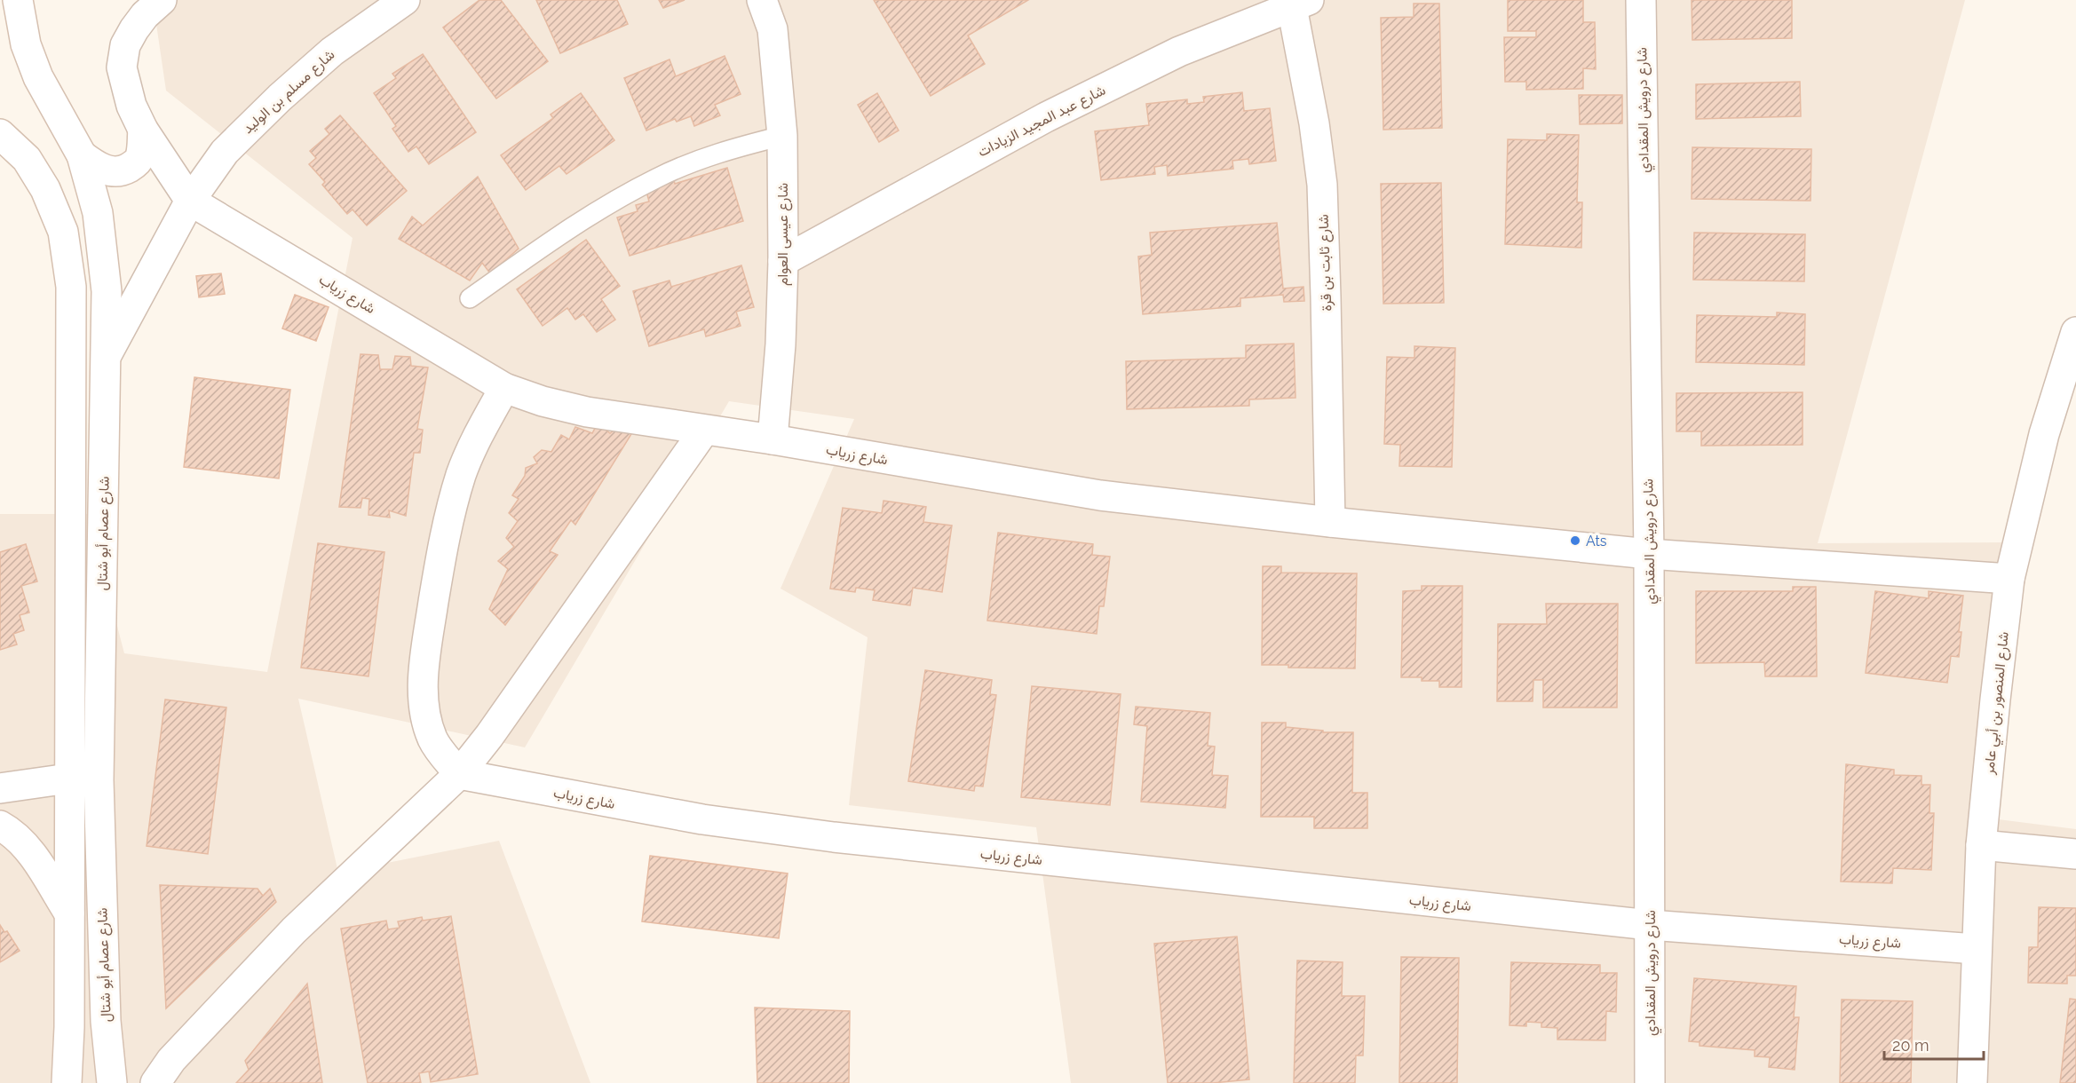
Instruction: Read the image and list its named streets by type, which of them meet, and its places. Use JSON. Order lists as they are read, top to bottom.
{
  "streets": {
    "street": [
      "شارع مسلم بن الوليد",
      "شارع درويش المقدادي",
      "شارع عبد المجيد الزيادات",
      "شارع عيسى العوام",
      "شارع ثابت بن قرة",
      "شارع زرياب",
      "شارع عصام أبو شتال",
      "شارع المنصور بن أبي عامر"
    ]
  },
  "crossings": [
    ["شارع مسلم بن الوليد", "شارع زرياب"],
    ["شارع مسلم بن الوليد", "شارع عصام أبو شتال"],
    ["شارع درويش المقدادي", "شارع زرياب"],
    ["شارع عبد المجيد الزيادات", "شارع عيسى العوام"],
    ["شارع عبد المجيد الزيادات", "شارع ثابت بن قرة"],
    ["شارع عيسى العوام", "شارع زرياب"],
    ["شارع ثابت بن قرة", "شارع زرياب"],
    ["شارع زرياب", "شارع المنصور بن أبي عامر"]
  ],
  "places": ["Ats"],
  "scale_bar": "20 m"
}
